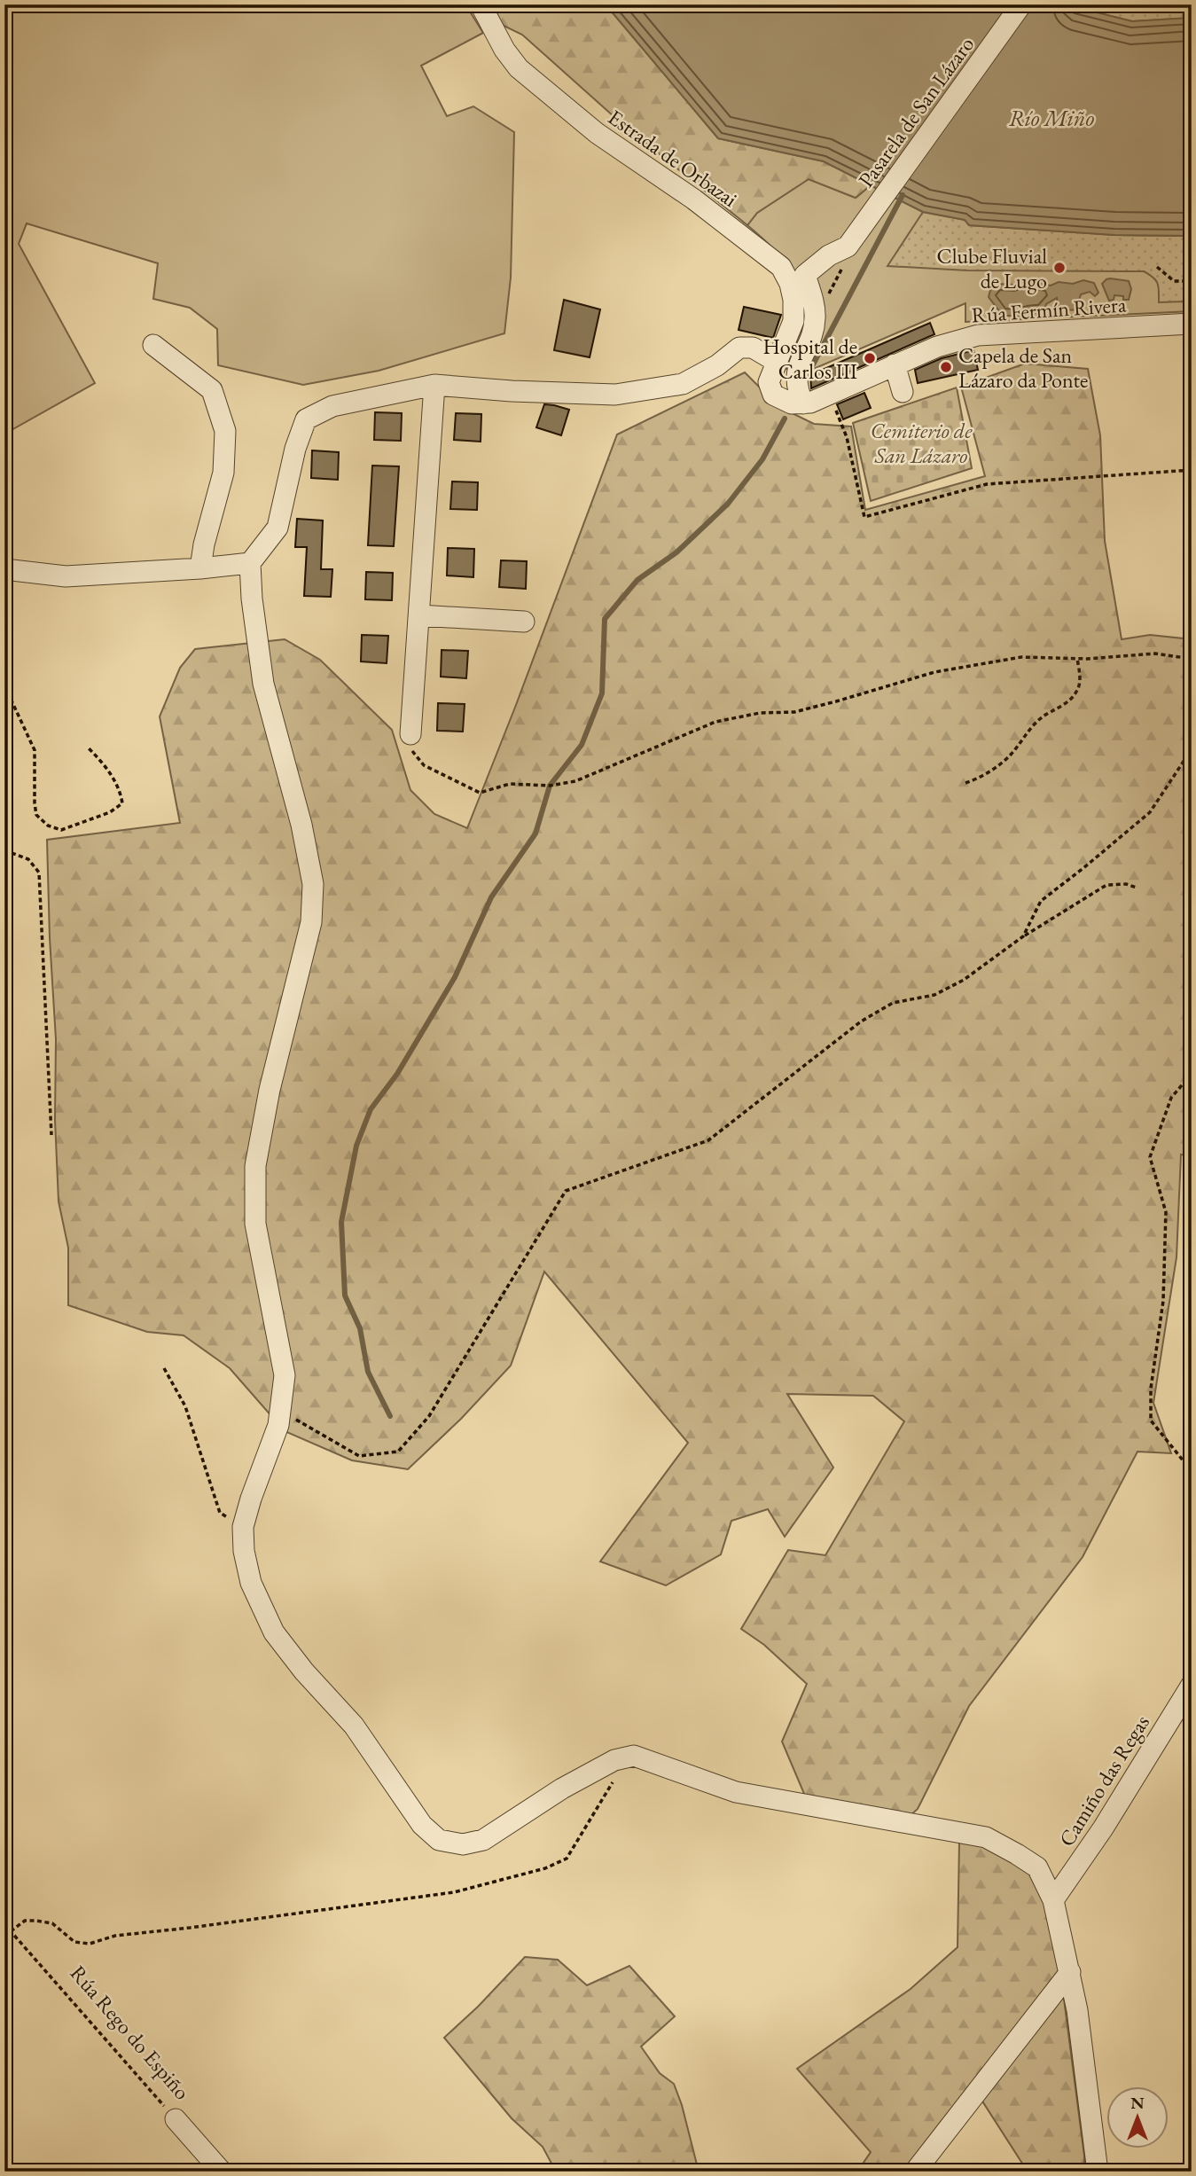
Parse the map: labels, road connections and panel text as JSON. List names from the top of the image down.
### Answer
{
  "streets": {
    "street": [
      "Pasarela de San Lázaro",
      "Estrada de Orbazai",
      "Rúa Fermín Rivera",
      "Camiño das Regas",
      "Rúa Rego do Espiño"
    ]
  },
  "water": ["Río Miño"],
  "parks": ["Cemiterio de San Lázaro"],
  "places": ["Clube Fluvial de Lugo", "Hospital de Carlos III", "Capela de San Lázaro da Ponte"],
  "north": "top"
}
